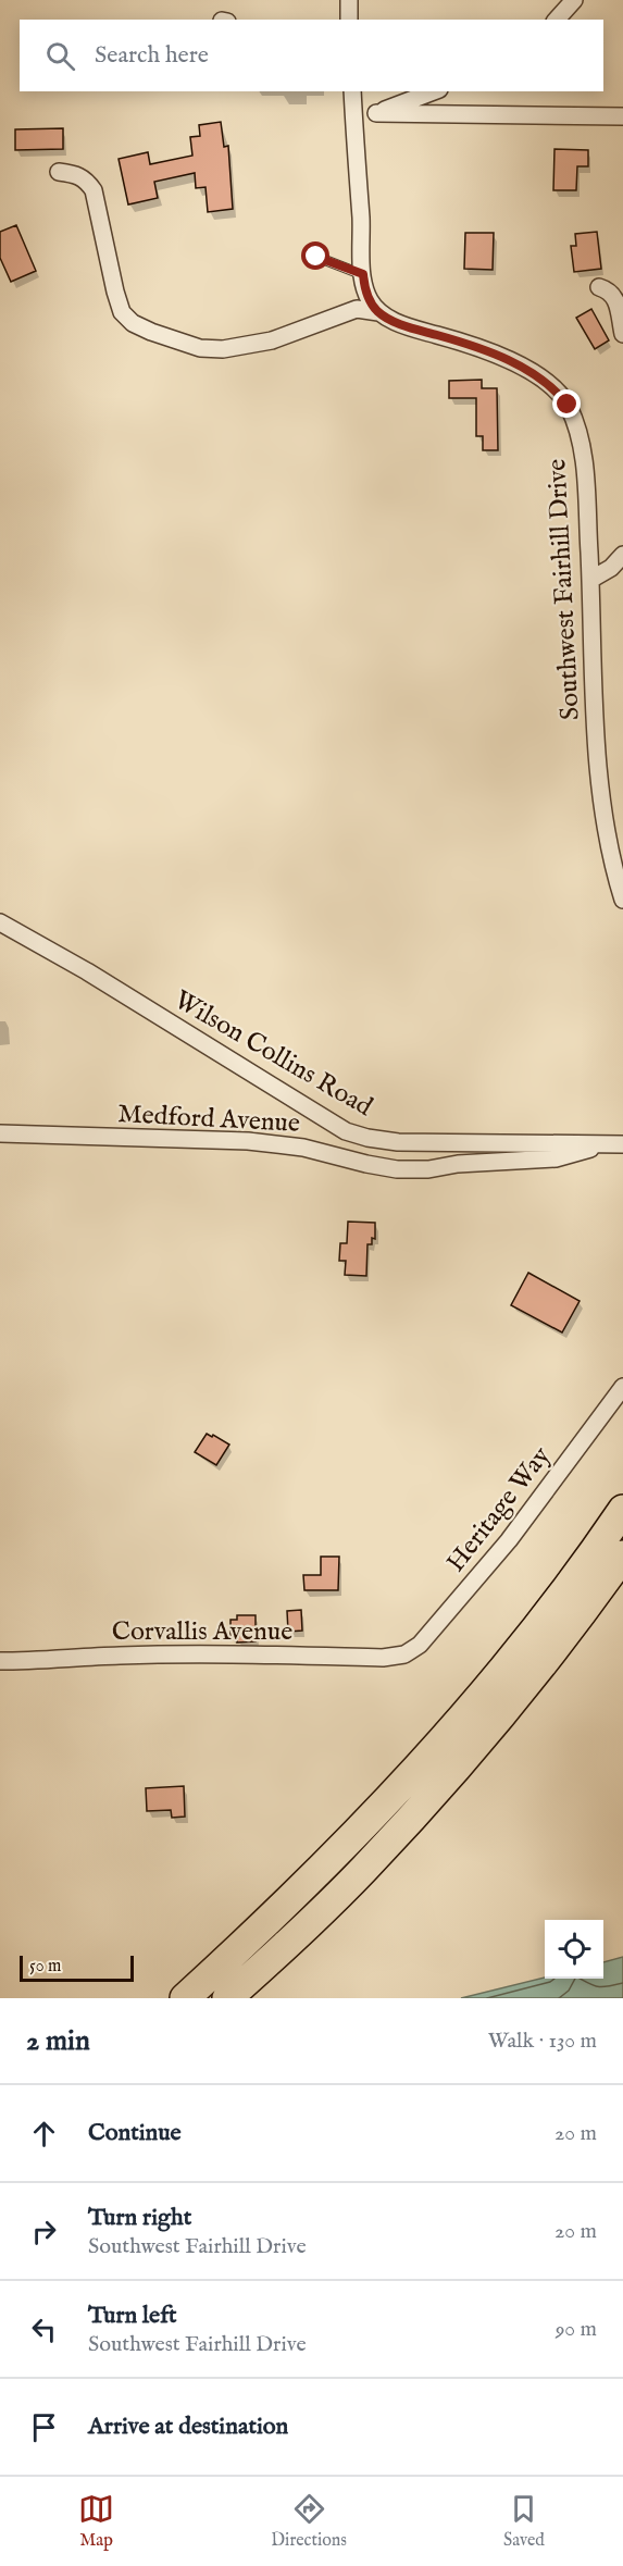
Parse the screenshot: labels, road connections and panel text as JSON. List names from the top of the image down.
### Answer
{
  "streets": {
    "street": [
      "Southwest Fairhill Drive",
      "Wilson Collins Road",
      "Medford Avenue",
      "Heritage Way",
      "Corvallis Avenue"
    ]
  },
  "crossings": [
    ["Wilson Collins Road", "Medford Avenue"],
    ["Heritage Way", "Corvallis Avenue"]
  ],
  "scale_bar": "50 m",
  "page": {
    "search": "Search here",
    "scale": "50 m",
    "heading": ["2 min", "Walk · 130 m"],
    "list": [
      ["Continue", "20 m"],
      ["Turn right", "Southwest Fairhill Drive", "20 m"],
      ["Turn left", "Southwest Fairhill Drive", "90 m"],
      "Arrive at destination"
    ],
    "nav": ["Map", "Directions", "Saved"]
  }
}
